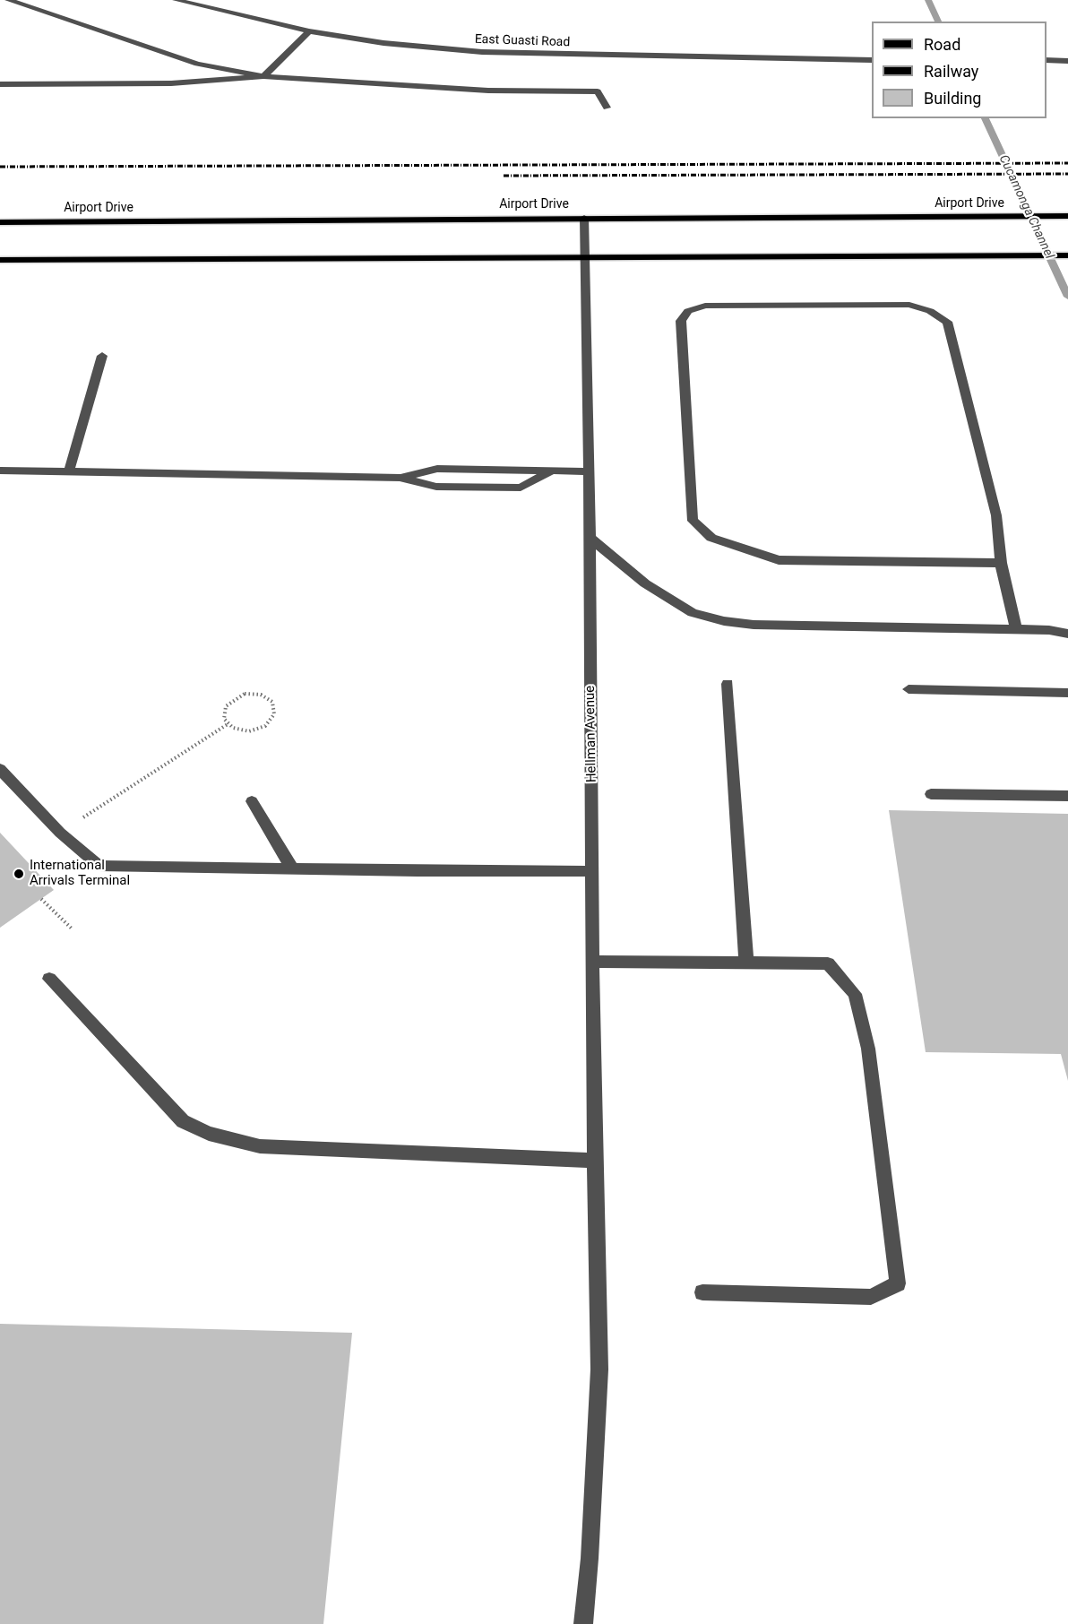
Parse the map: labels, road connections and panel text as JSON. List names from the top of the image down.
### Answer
{
  "streets": {
    "main road": ["Airport Drive"],
    "street": ["East Guasti Road", "Hellman Avenue"]
  },
  "crossings": [
    ["Airport Drive", "Hellman Avenue"]
  ],
  "water": ["Cucamonga Channel"],
  "places": ["International Arrivals Terminal"],
  "legend": ["Road", "Railway", "Building"]
}
